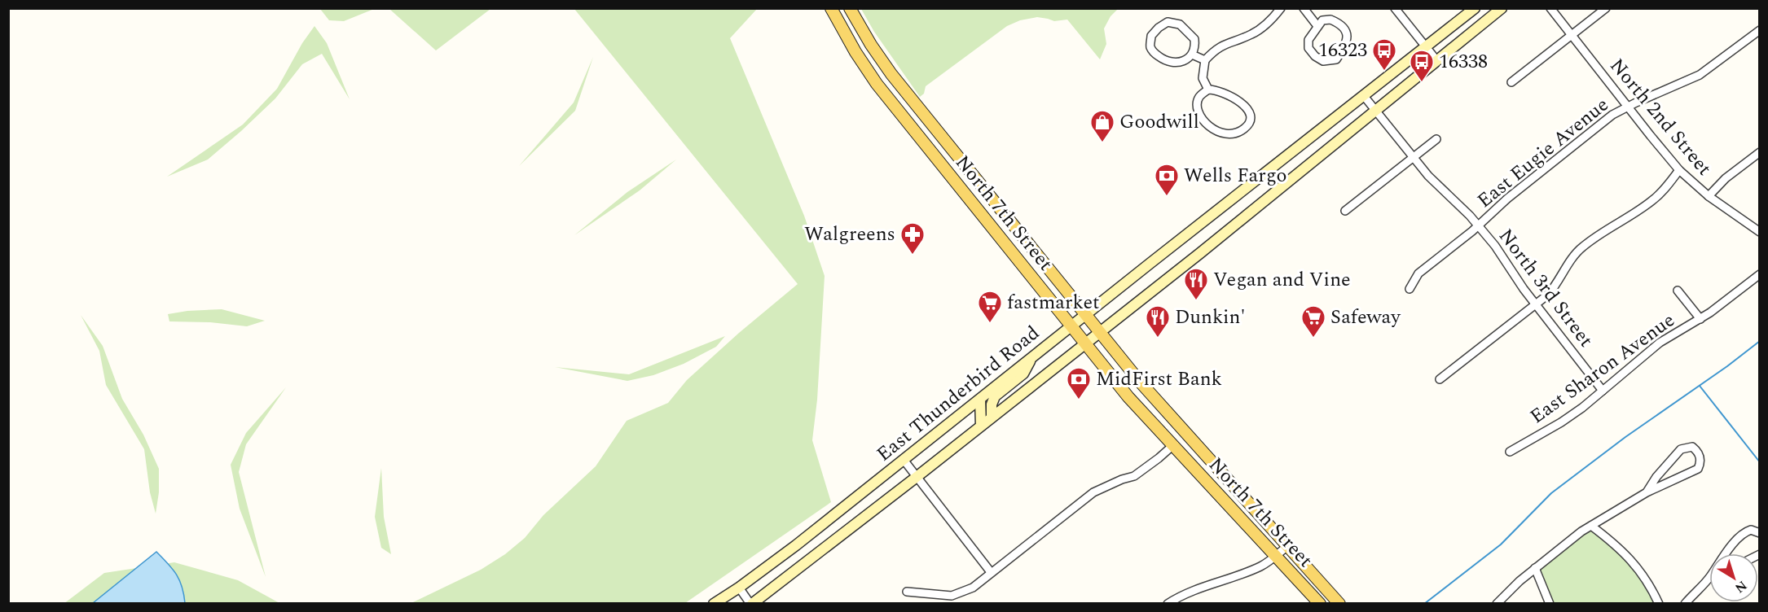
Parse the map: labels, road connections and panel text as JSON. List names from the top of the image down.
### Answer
{
  "streets": {
    "main road": ["North 7th Street", "East Thunderbird Road"],
    "street": [
      "North 2nd Street",
      "East Eugie Avenue",
      "North 3rd Street",
      "East Sharon Avenue"
    ]
  },
  "crossings": [
    ["North 2nd Street", "East Eugie Avenue"],
    ["East Eugie Avenue", "North 3rd Street"],
    ["North 7th Street", "East Thunderbird Road"],
    ["North 3rd Street", "East Sharon Avenue"],
    ["North 3rd Street", "East Thunderbird Road"]
  ],
  "places": {
    "bus stop": ["16323", "16338"],
    "shop": ["Goodwill"],
    "bank": ["Wells Fargo", "MidFirst Bank"],
    "pharmacy": ["Walgreens"],
    "restaurant": ["Vegan and Vine", "Dunkin'"],
    "supermarket": ["fastmarket", "Safeway"]
  },
  "north": "bottom right"
}
